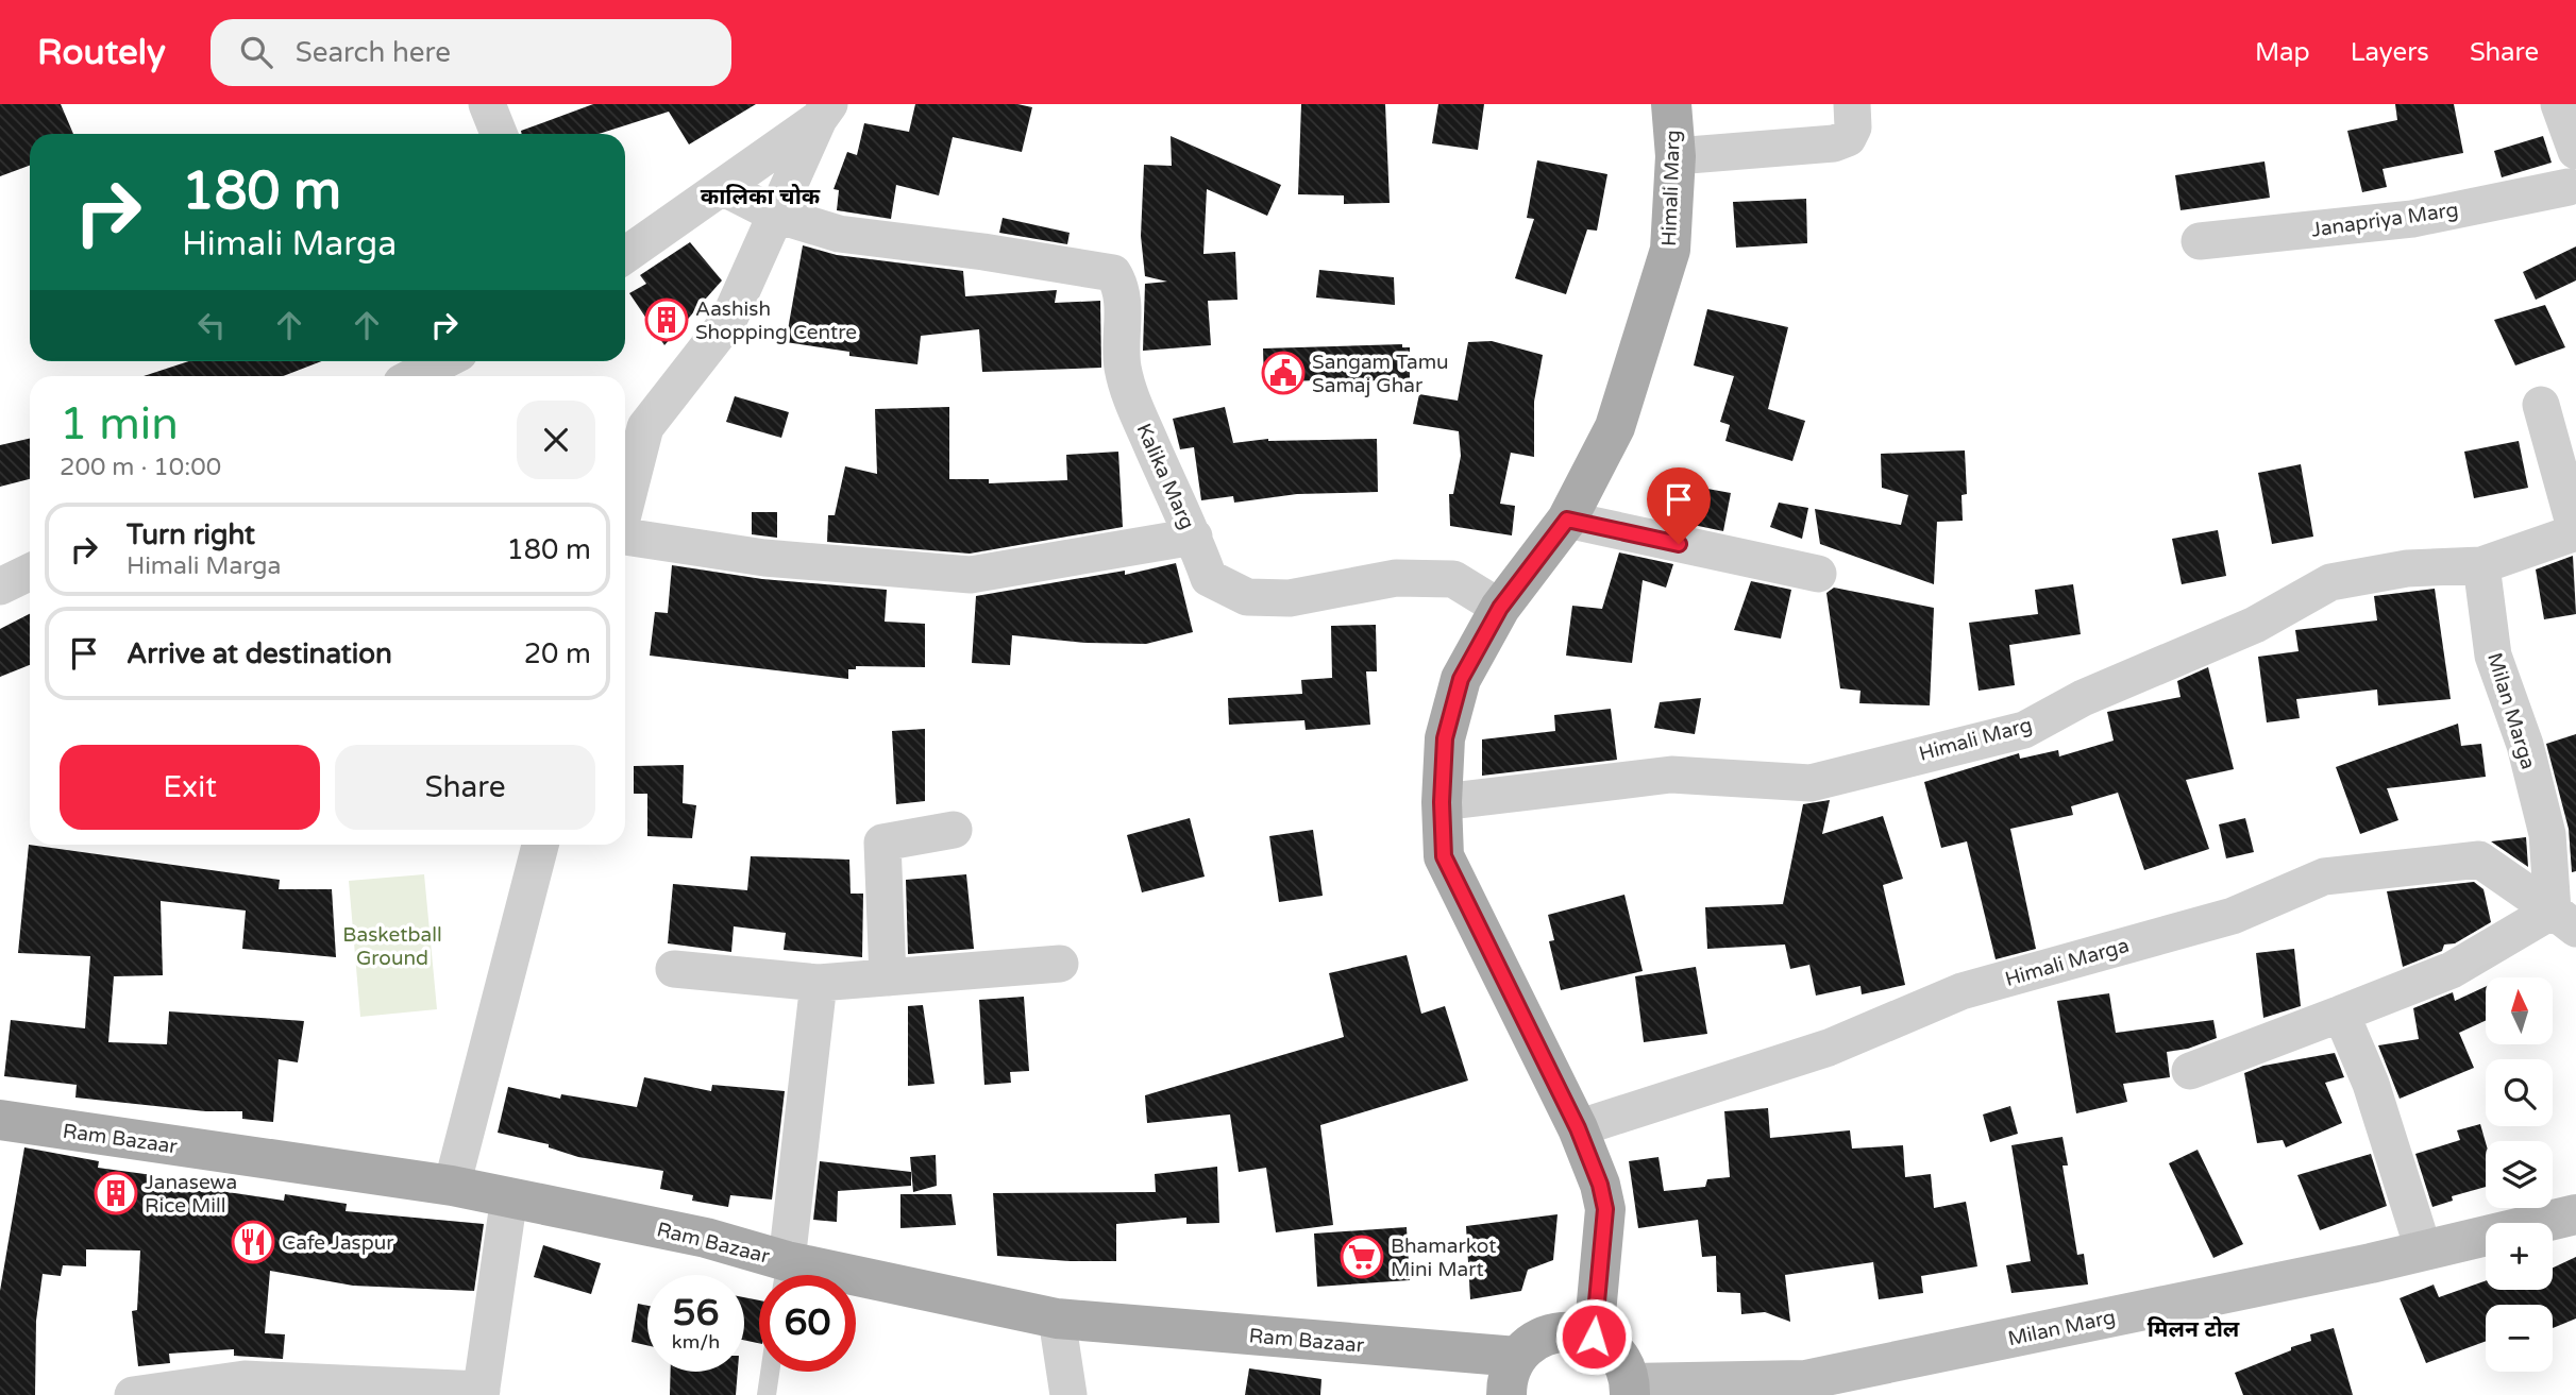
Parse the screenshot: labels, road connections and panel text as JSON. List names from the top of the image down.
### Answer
{
  "streets": {
    "main road": ["Himali Marg", "Ram Bazaar", "Milan Marg"],
    "street": [
      "Janapriya Marg",
      "Kalika Marg",
      "Milan Marga",
      "Himali Marga"
    ]
  },
  "crossings": [
    ["Himali Marg", "Milan Marga"],
    ["Himali Marg", "Himali Marga"],
    ["Milan Marga", "Himali Marga"]
  ],
  "districts": ["कालिका चोक", "मिलन टोल"],
  "parks": ["Basketball Ground"],
  "places": {
    "building": ["Aashish Shopping Centre", "Janasewa Rice Mill"],
    "public building": ["Sangam Tamu Samaj Ghar"],
    "restaurant": ["Cafe Jaspur"],
    "supermarket": ["Bhamarkot Mini Mart"]
  },
  "north": "top",
  "page": {
    "header": "Routely",
    "search": "Search here",
    "nav": ["Map", "Layers", "Share"],
    "turn": ["180 m", "Himali Marga"],
    "heading": ["1 min", "200 m · 10:00"],
    "list": [
      {
        "name": "Turn right",
        "note": "Himali Marga",
        "value": "180 m"
      },
      {
        "name": "Arrive at destination",
        "value": "20 m"
      }
    ],
    "buttons": ["Exit", "Share"],
    "map_buttons": ["+", "−"],
    "speed": "56 km/h",
    "limit": "60"
  }
}
